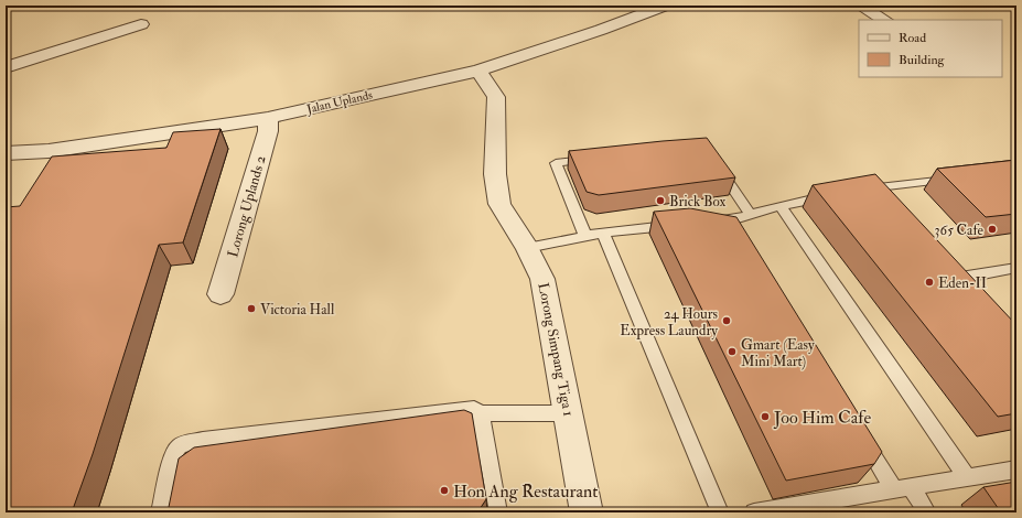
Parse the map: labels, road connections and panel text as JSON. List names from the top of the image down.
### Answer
{
  "streets": {
    "street": ["Jalan Uplands", "Lorong Uplands 2", "Lorong Simpang Tiga 1"]
  },
  "crossings": [
    ["Jalan Uplands", "Lorong Uplands 2"],
    ["Jalan Uplands", "Lorong Simpang Tiga 1"]
  ],
  "places": [
    "Brick Box",
    "365 Cafe",
    "Eden-II",
    "Victoria Hall",
    "24 Hours Express Laundry",
    "Gmart (Easy Mini Mart)",
    "Joo Him Cafe",
    "Hon Ang Restaurant"
  ],
  "legend": ["Road", "Building"]
}
